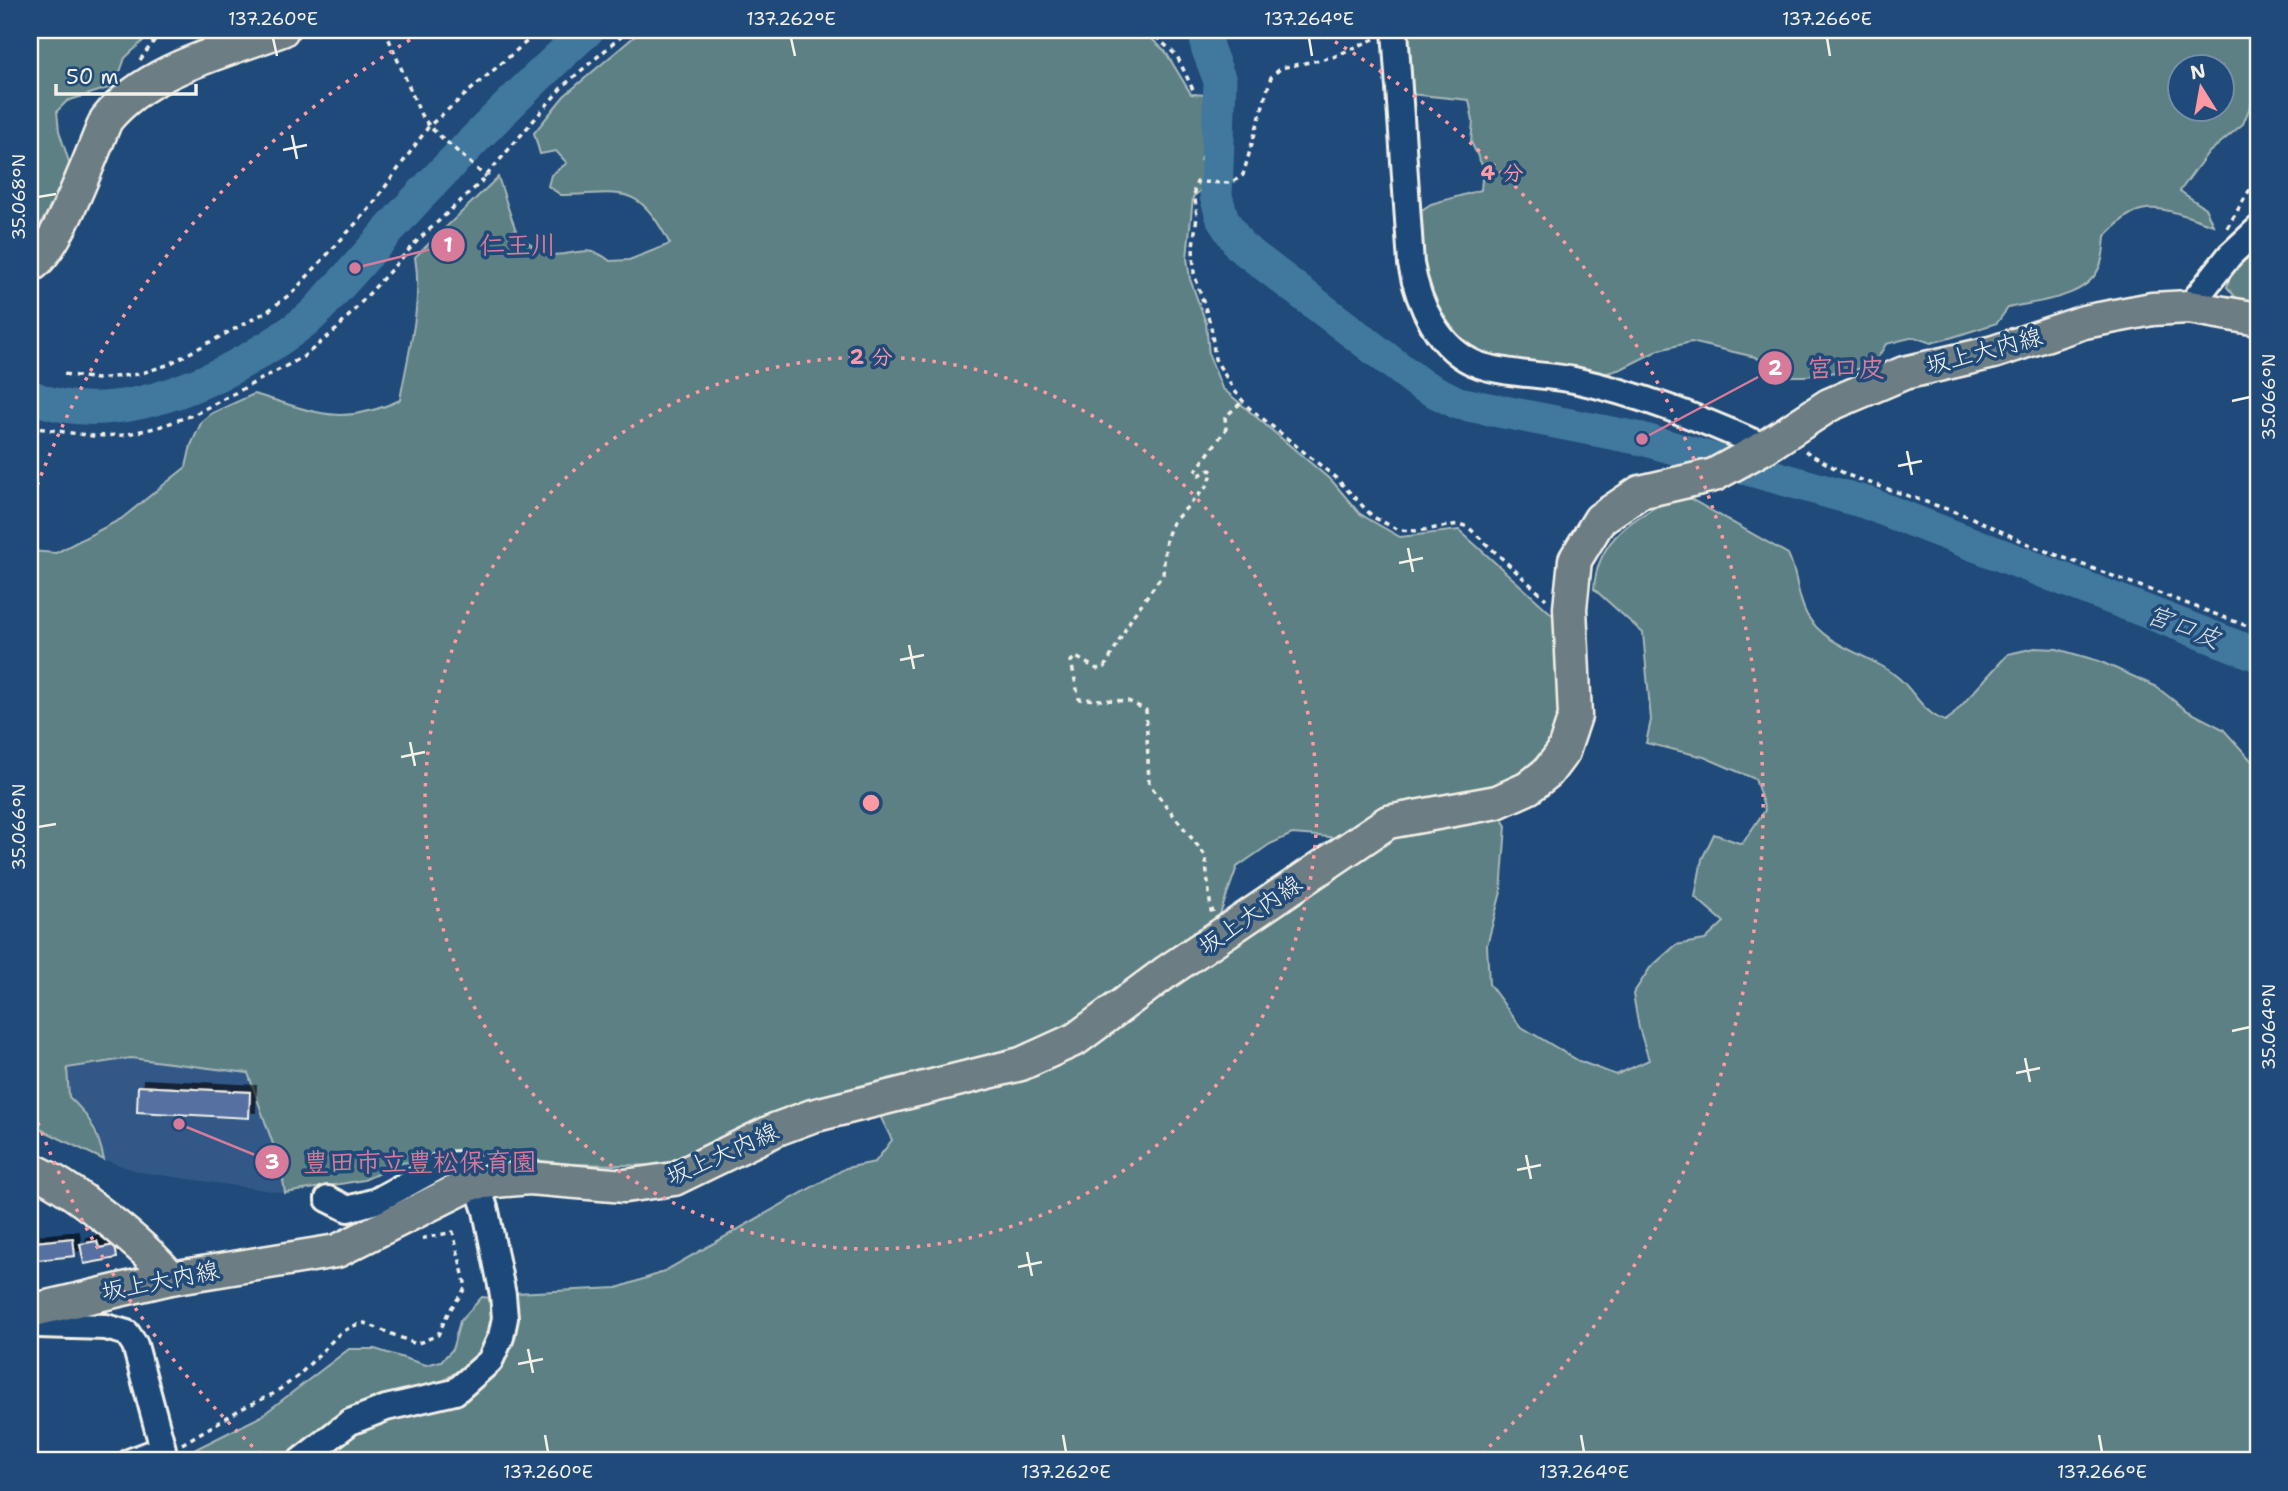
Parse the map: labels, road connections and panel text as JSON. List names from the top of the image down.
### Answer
{
  "streets": {
    "main road": ["坂上大内線"]
  },
  "water": ["宮口皮"],
  "places": ["仁王川", "宮口皮", "豊田市立豊松保育園"],
  "scale_bar": "50 m",
  "north": "top",
  "coordinates": [
    "137.260°E",
    "137.262°E",
    "137.264°E",
    "137.266°E",
    "35.068°N",
    "35.066°N",
    "35.064°N"
  ],
  "rings": ["4 分", "2 分"]
}
